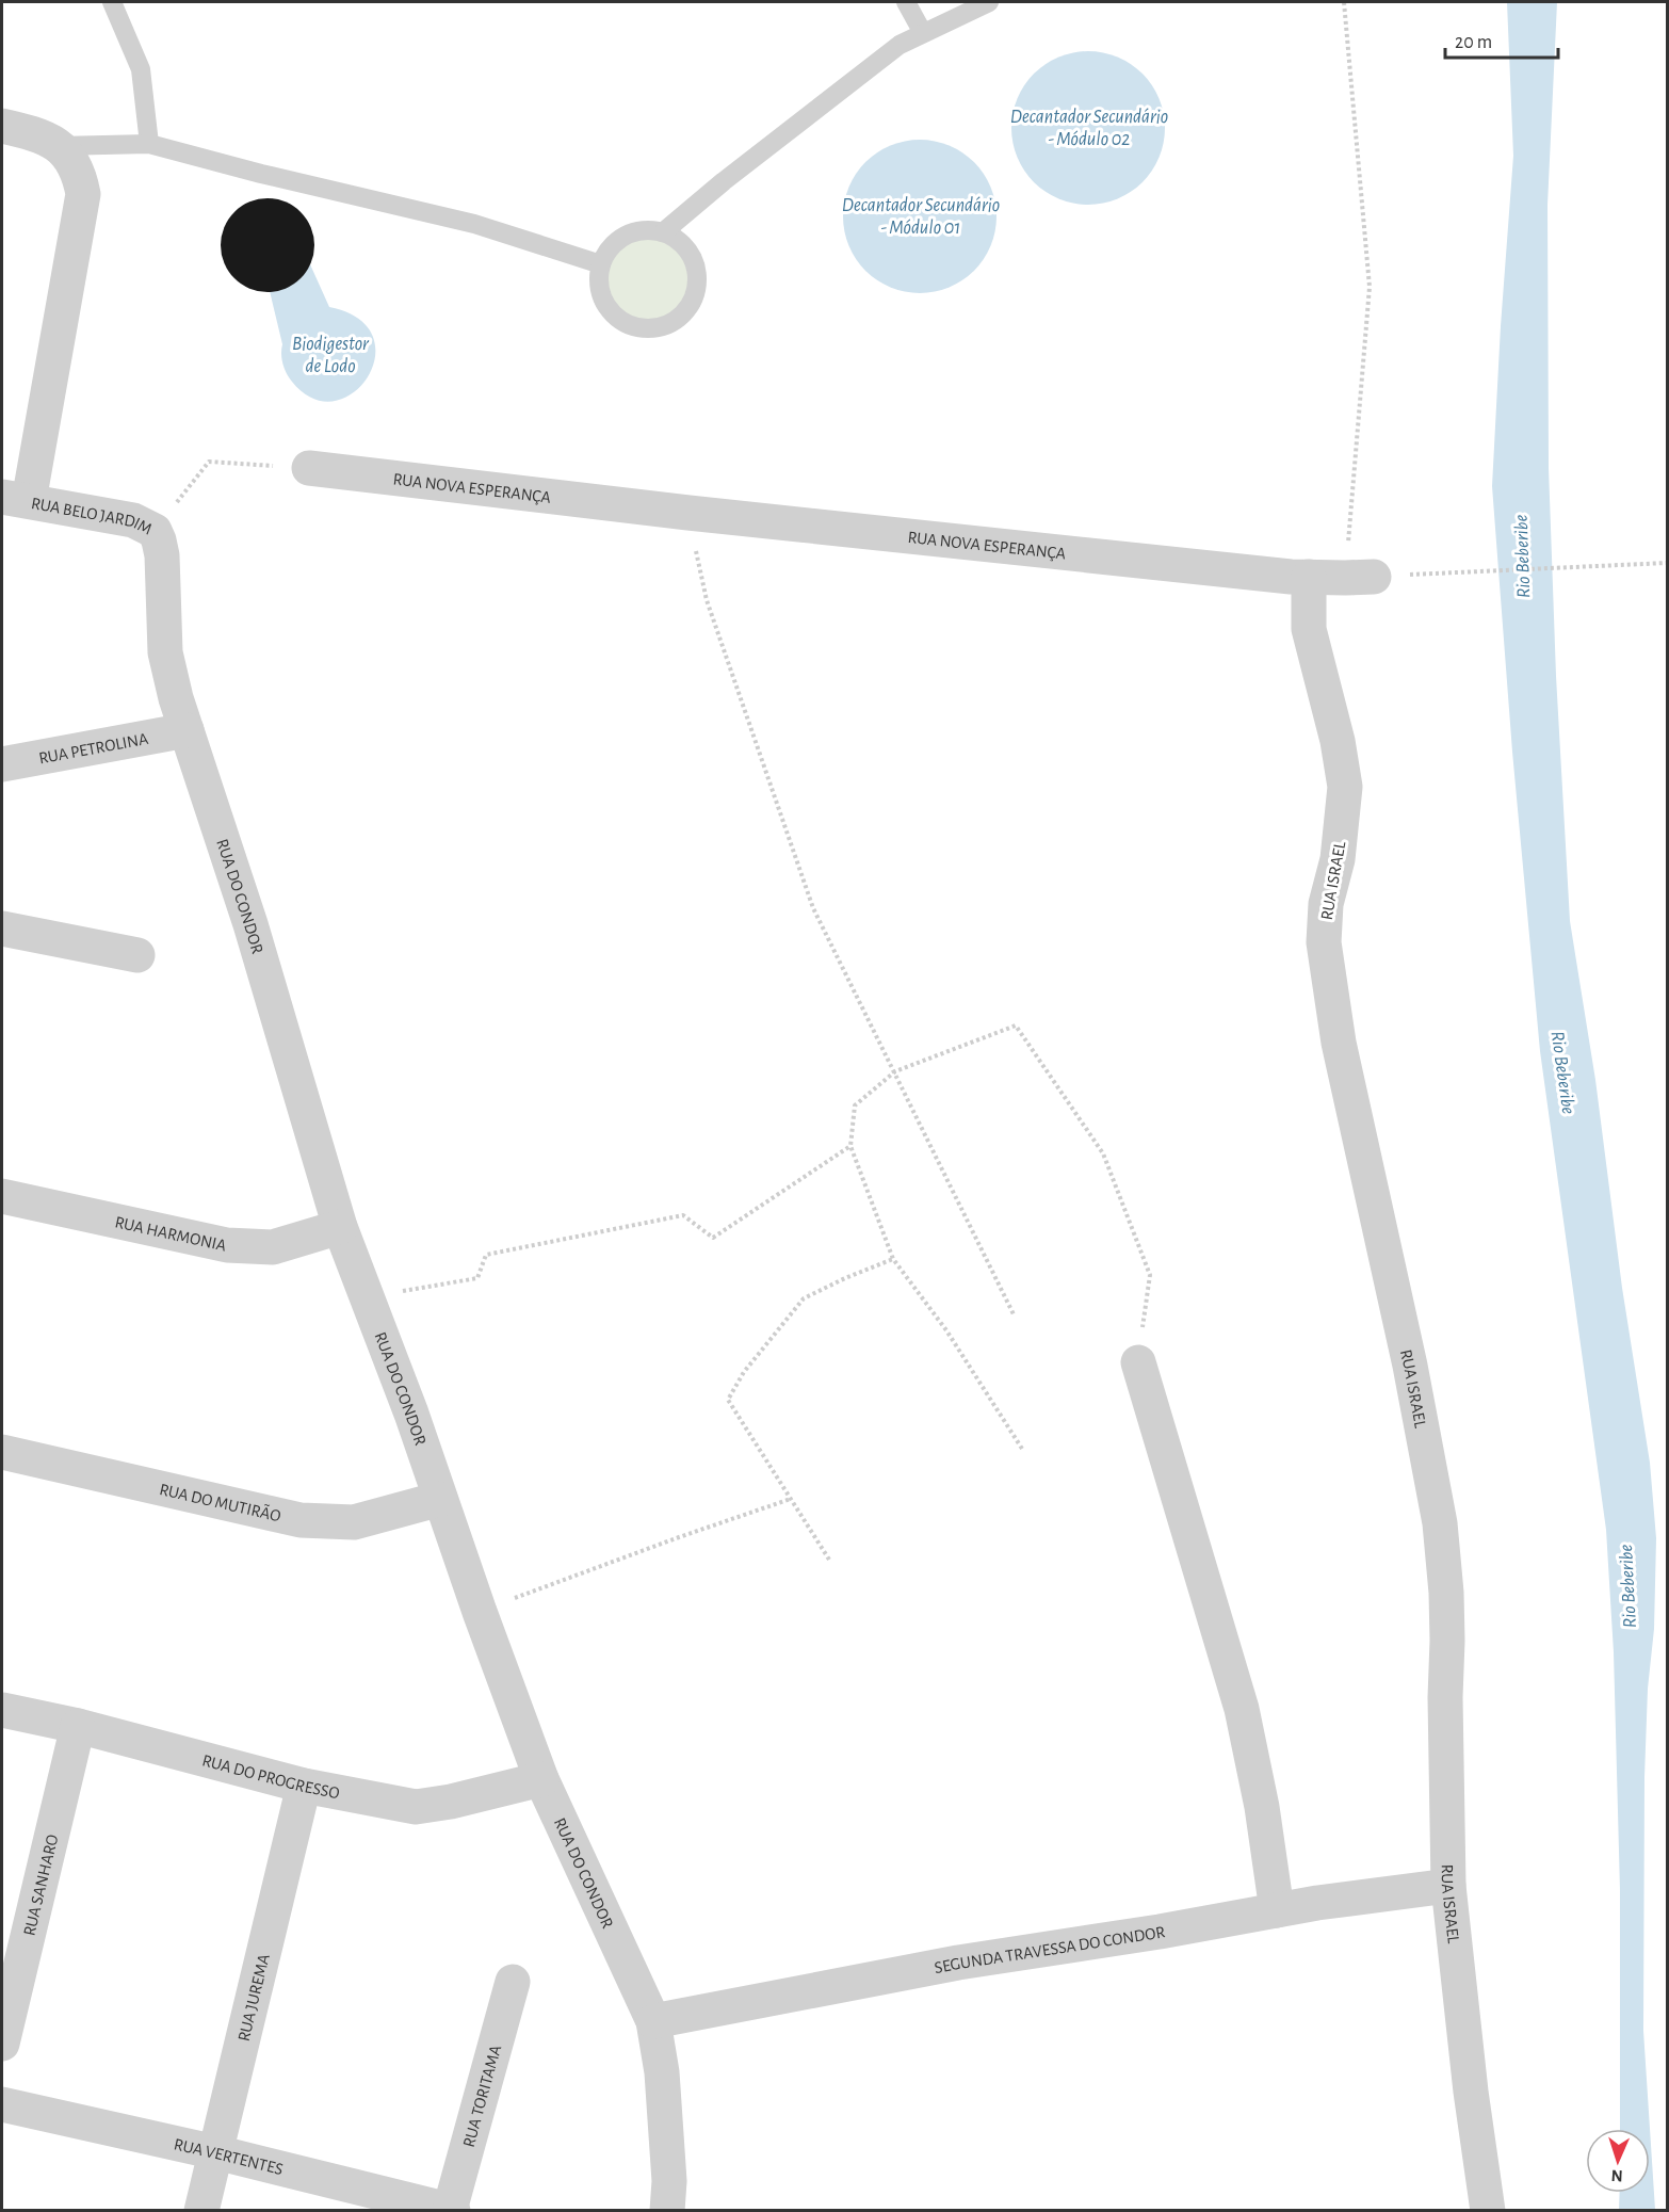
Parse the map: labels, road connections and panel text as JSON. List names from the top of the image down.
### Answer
{
  "streets": {
    "street": [
      "RUA NOVA ESPERANÇA",
      "RUA BELO JARDIM",
      "RUA PETROLINA",
      "RUA ISRAEL",
      "RUA DO CONDOR",
      "RUA HARMONIA",
      "RUA DO MUTIRÃO",
      "RUA DO PROGRESSO",
      "RUA SANHARO",
      "SEGUNDA TRAVESSA DO CONDOR",
      "RUA JUREMA",
      "RUA TORITAMA",
      "RUA VERTENTES"
    ]
  },
  "crossings": [
    ["RUA NOVA ESPERANÇA", "RUA ISRAEL"],
    ["RUA BELO JARDIM", "RUA DO CONDOR"],
    ["RUA PETROLINA", "RUA DO CONDOR"],
    ["RUA ISRAEL", "SEGUNDA TRAVESSA DO CONDOR"],
    ["RUA DO CONDOR", "RUA HARMONIA"],
    ["RUA DO CONDOR", "RUA DO MUTIRÃO"],
    ["RUA DO CONDOR", "RUA DO PROGRESSO"],
    ["RUA DO CONDOR", "SEGUNDA TRAVESSA DO CONDOR"],
    ["RUA DO PROGRESSO", "RUA SANHARO"],
    ["RUA DO PROGRESSO", "RUA JUREMA"],
    ["RUA JUREMA", "RUA VERTENTES"],
    ["RUA TORITAMA", "RUA VERTENTES"]
  ],
  "water": [
    "Decantador Secundário - Módulo 02",
    "Decantador Secundário - Módulo 01",
    "Biodigestor de Lodo",
    "Rio Beberibe"
  ],
  "scale_bar": "20 m",
  "north": "bottom"
}
